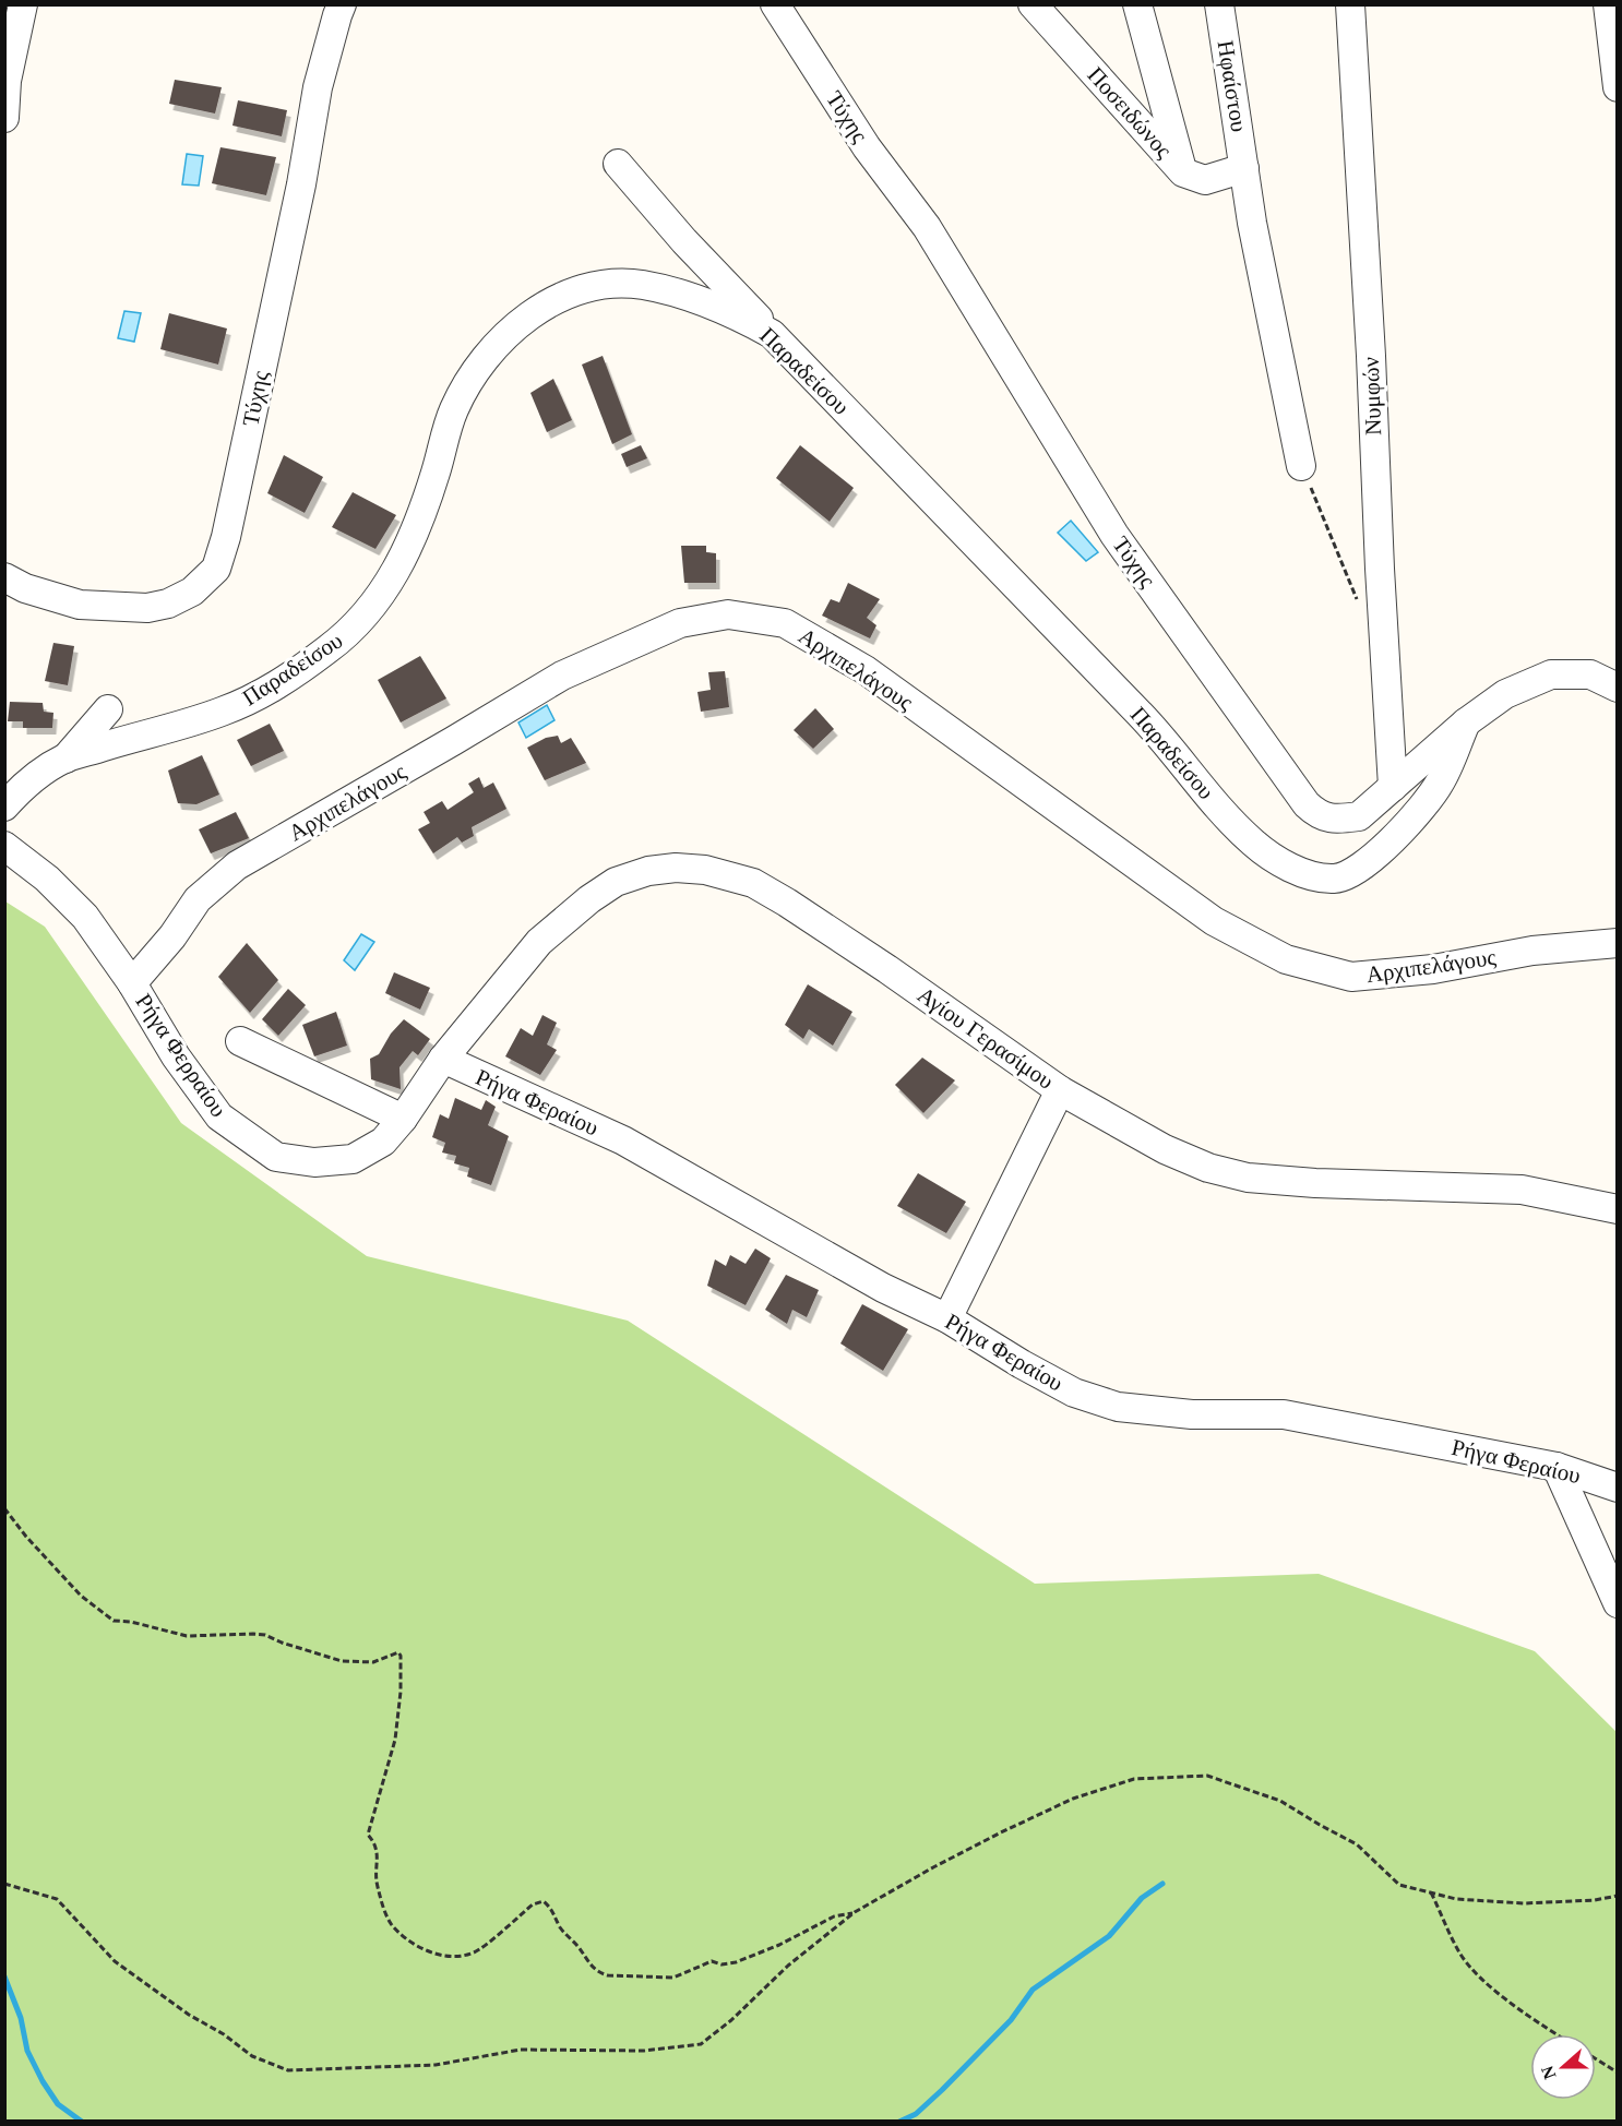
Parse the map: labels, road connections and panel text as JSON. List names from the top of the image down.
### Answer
{
  "streets": {
    "street": [
      "Ηφαίστου",
      "Ποσειδώνος",
      "Τύχης",
      "Παραδείσου",
      "Νυμφών",
      "Αρχιπελάγους",
      "Αγίου Γερασίμου",
      "Ρήγα Φερραίου",
      "Ρήγα Φεραίου"
    ]
  },
  "crossings": [
    ["Ηφαίστου", "Ποσειδώνος"],
    ["Τύχης", "Παραδείσου"],
    ["Τύχης", "Νυμφών"],
    ["Αρχιπελάγους", "Ρήγα Φερραίου"],
    ["Αγίου Γερασίμου", "Ρήγα Φερραίου"],
    ["Αγίου Γερασίμου", "Ρήγα Φεραίου"],
    ["Ρήγα Φερραίου", "Ρήγα Φεραίου"]
  ],
  "north": "left"
}
